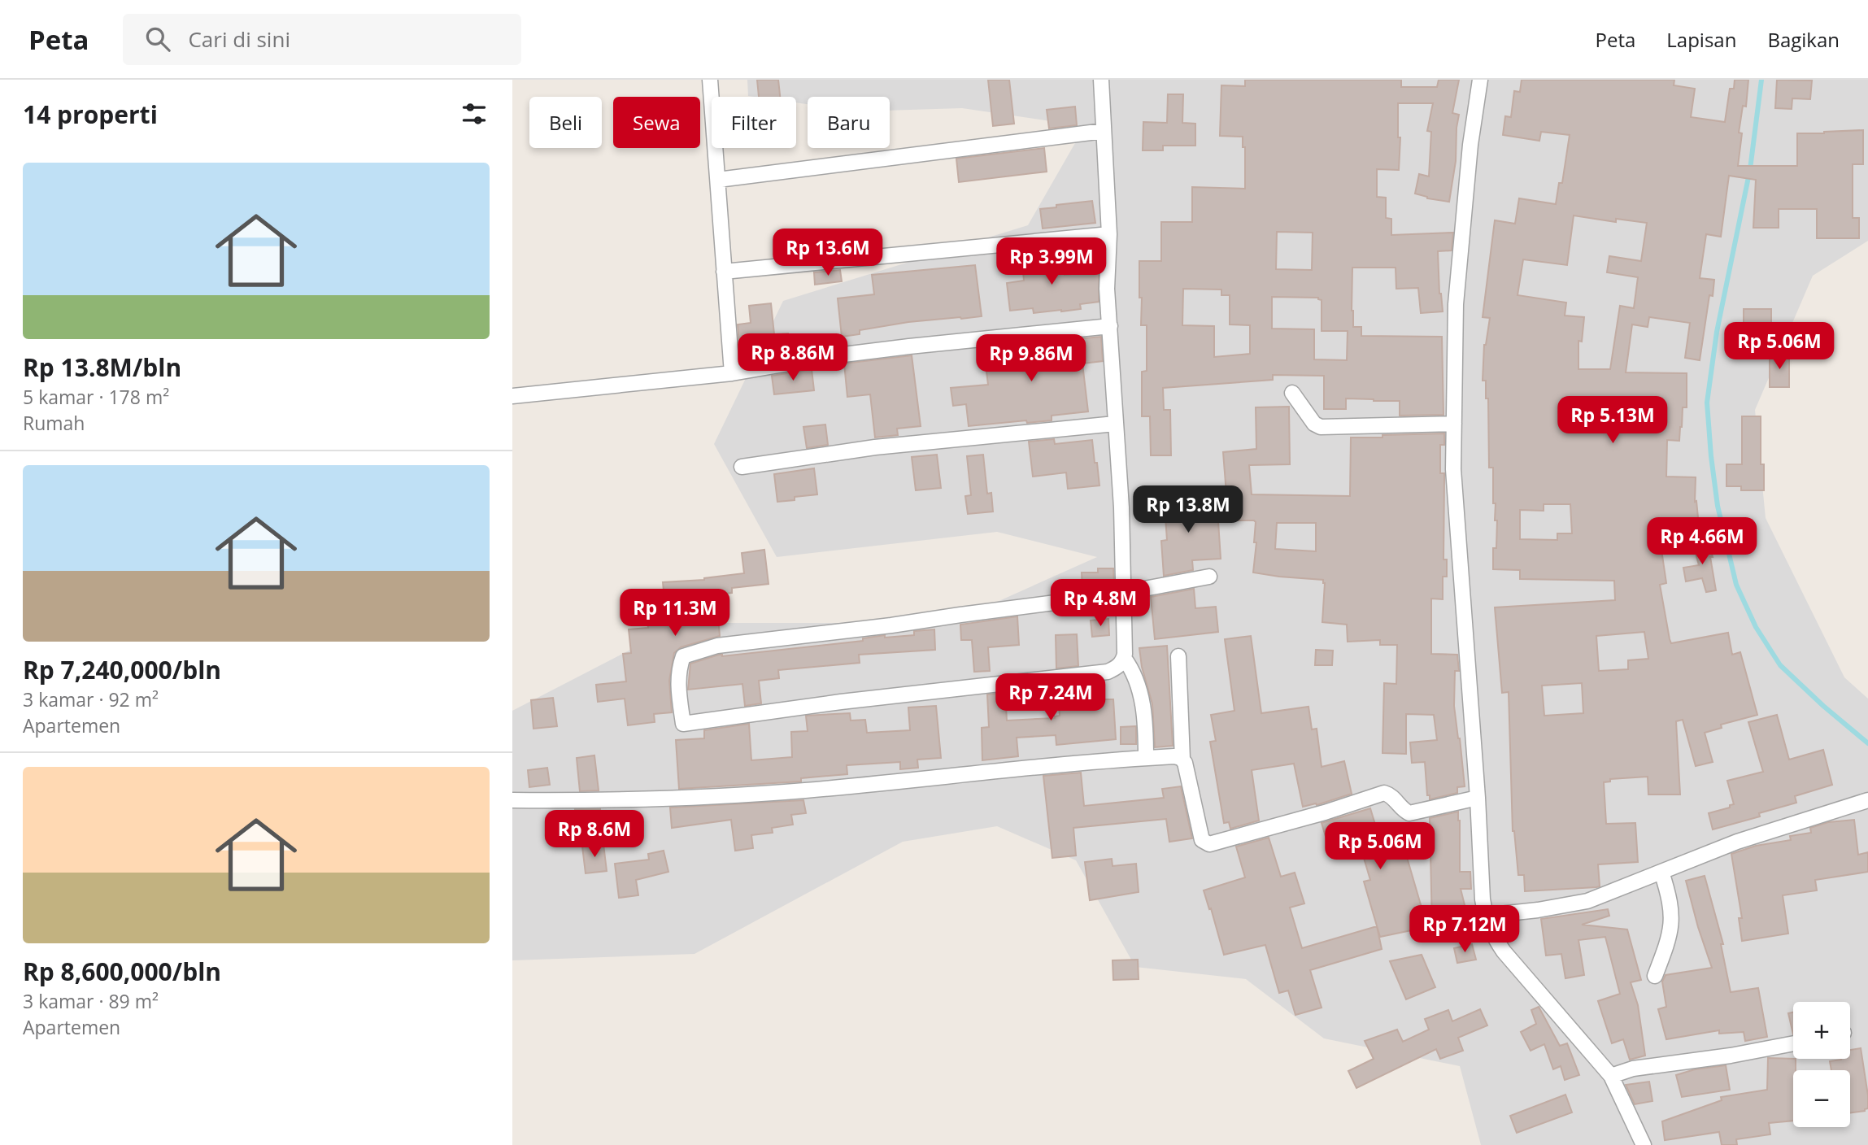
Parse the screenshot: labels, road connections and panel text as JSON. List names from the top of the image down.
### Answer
{
  "page": {
    "header": "Peta",
    "search": "Cari di sini",
    "nav": ["Peta", "Lapisan", "Bagikan"],
    "heading": "14 properti",
    "chip": [
      "Beli",
      "Sewa",
      "Filter",
      "Baru"
    ],
    "list": [
      {
        "name": "Rp 13.8M/bln",
        "note": "5 kamar · 178 m² · Rumah"
      },
      {
        "name": "Rp 7,240,000/bln",
        "note": "3 kamar · 92 m² · Apartemen"
      },
      {
        "name": "Rp 8,600,000/bln",
        "note": "3 kamar · 89 m² · Apartemen"
      }
    ],
    "price": [
      "Rp 13.6M",
      "Rp 3.99M",
      "Rp 5.06M",
      "Rp 8.86M",
      "Rp 9.86M",
      "Rp 5.13M",
      "Rp 13.8M",
      "Rp 4.66M",
      "Rp 4.8M",
      "Rp 11.3M",
      "Rp 7.24M",
      "Rp 8.6M",
      "Rp 5.06M",
      "Rp 7.12M"
    ],
    "map_buttons": ["+", "−"]
  }
}
